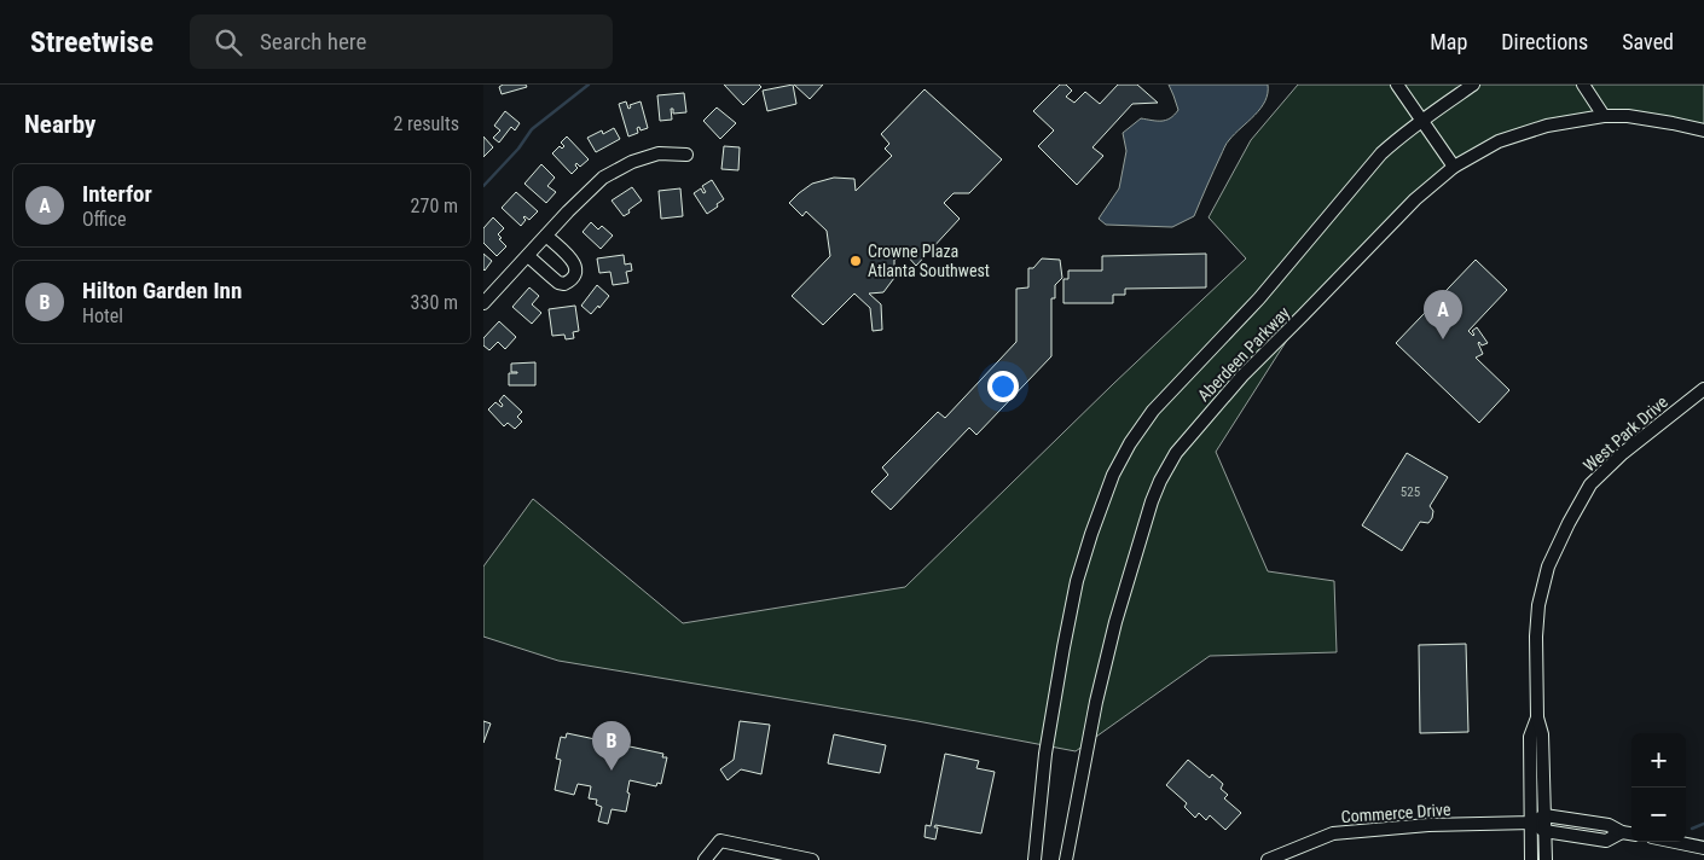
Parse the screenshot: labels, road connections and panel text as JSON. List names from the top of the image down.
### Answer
{
  "streets": {
    "street": ["Aberdeen Parkway", "West Park Drive", "Commerce Drive"]
  },
  "crossings": [
    ["West Park Drive", "Commerce Drive"]
  ],
  "places": ["Crowne Plaza Atlanta Southwest"],
  "house_numbers": ["525"],
  "page": {
    "header": "Streetwise",
    "search": "Search here",
    "nav": ["Map", "Directions", "Saved"],
    "heading": ["Nearby", "2 results"],
    "list": [
      {
        "mark": "A",
        "name": "Interfor",
        "note": "Office",
        "value": "270 m"
      },
      {
        "mark": "B",
        "name": "Hilton Garden Inn",
        "note": "Hotel",
        "value": "330 m"
      }
    ],
    "pins": ["A", "B"],
    "map_buttons": ["+", "−"]
  }
}
